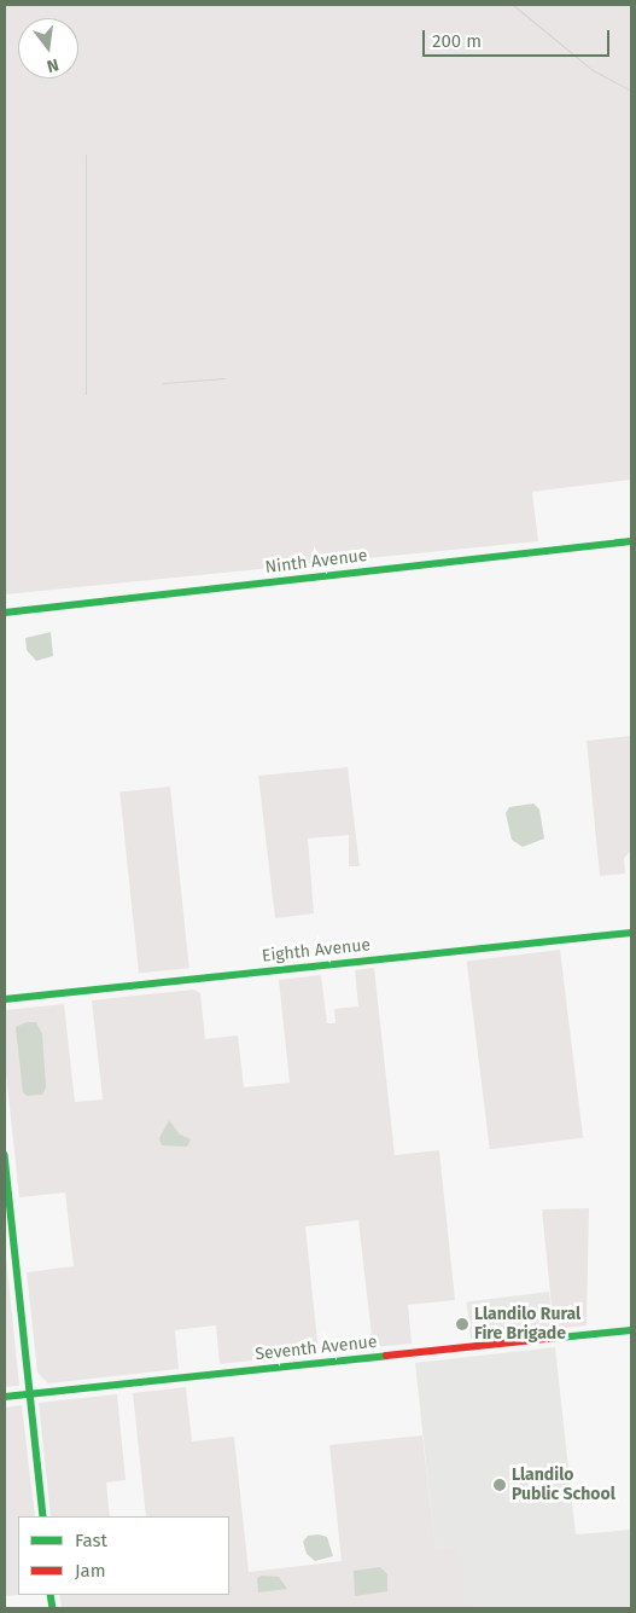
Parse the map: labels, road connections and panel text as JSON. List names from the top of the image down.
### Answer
{
  "streets": {
    "street": ["Ninth Avenue", "Eighth Avenue", "Seventh Avenue"]
  },
  "places": ["Llandilo Rural Fire Brigade", "Llandilo Public School"],
  "legend": ["Fast", "Jam"],
  "scale_bar": "200 m",
  "north": "bottom"
}
